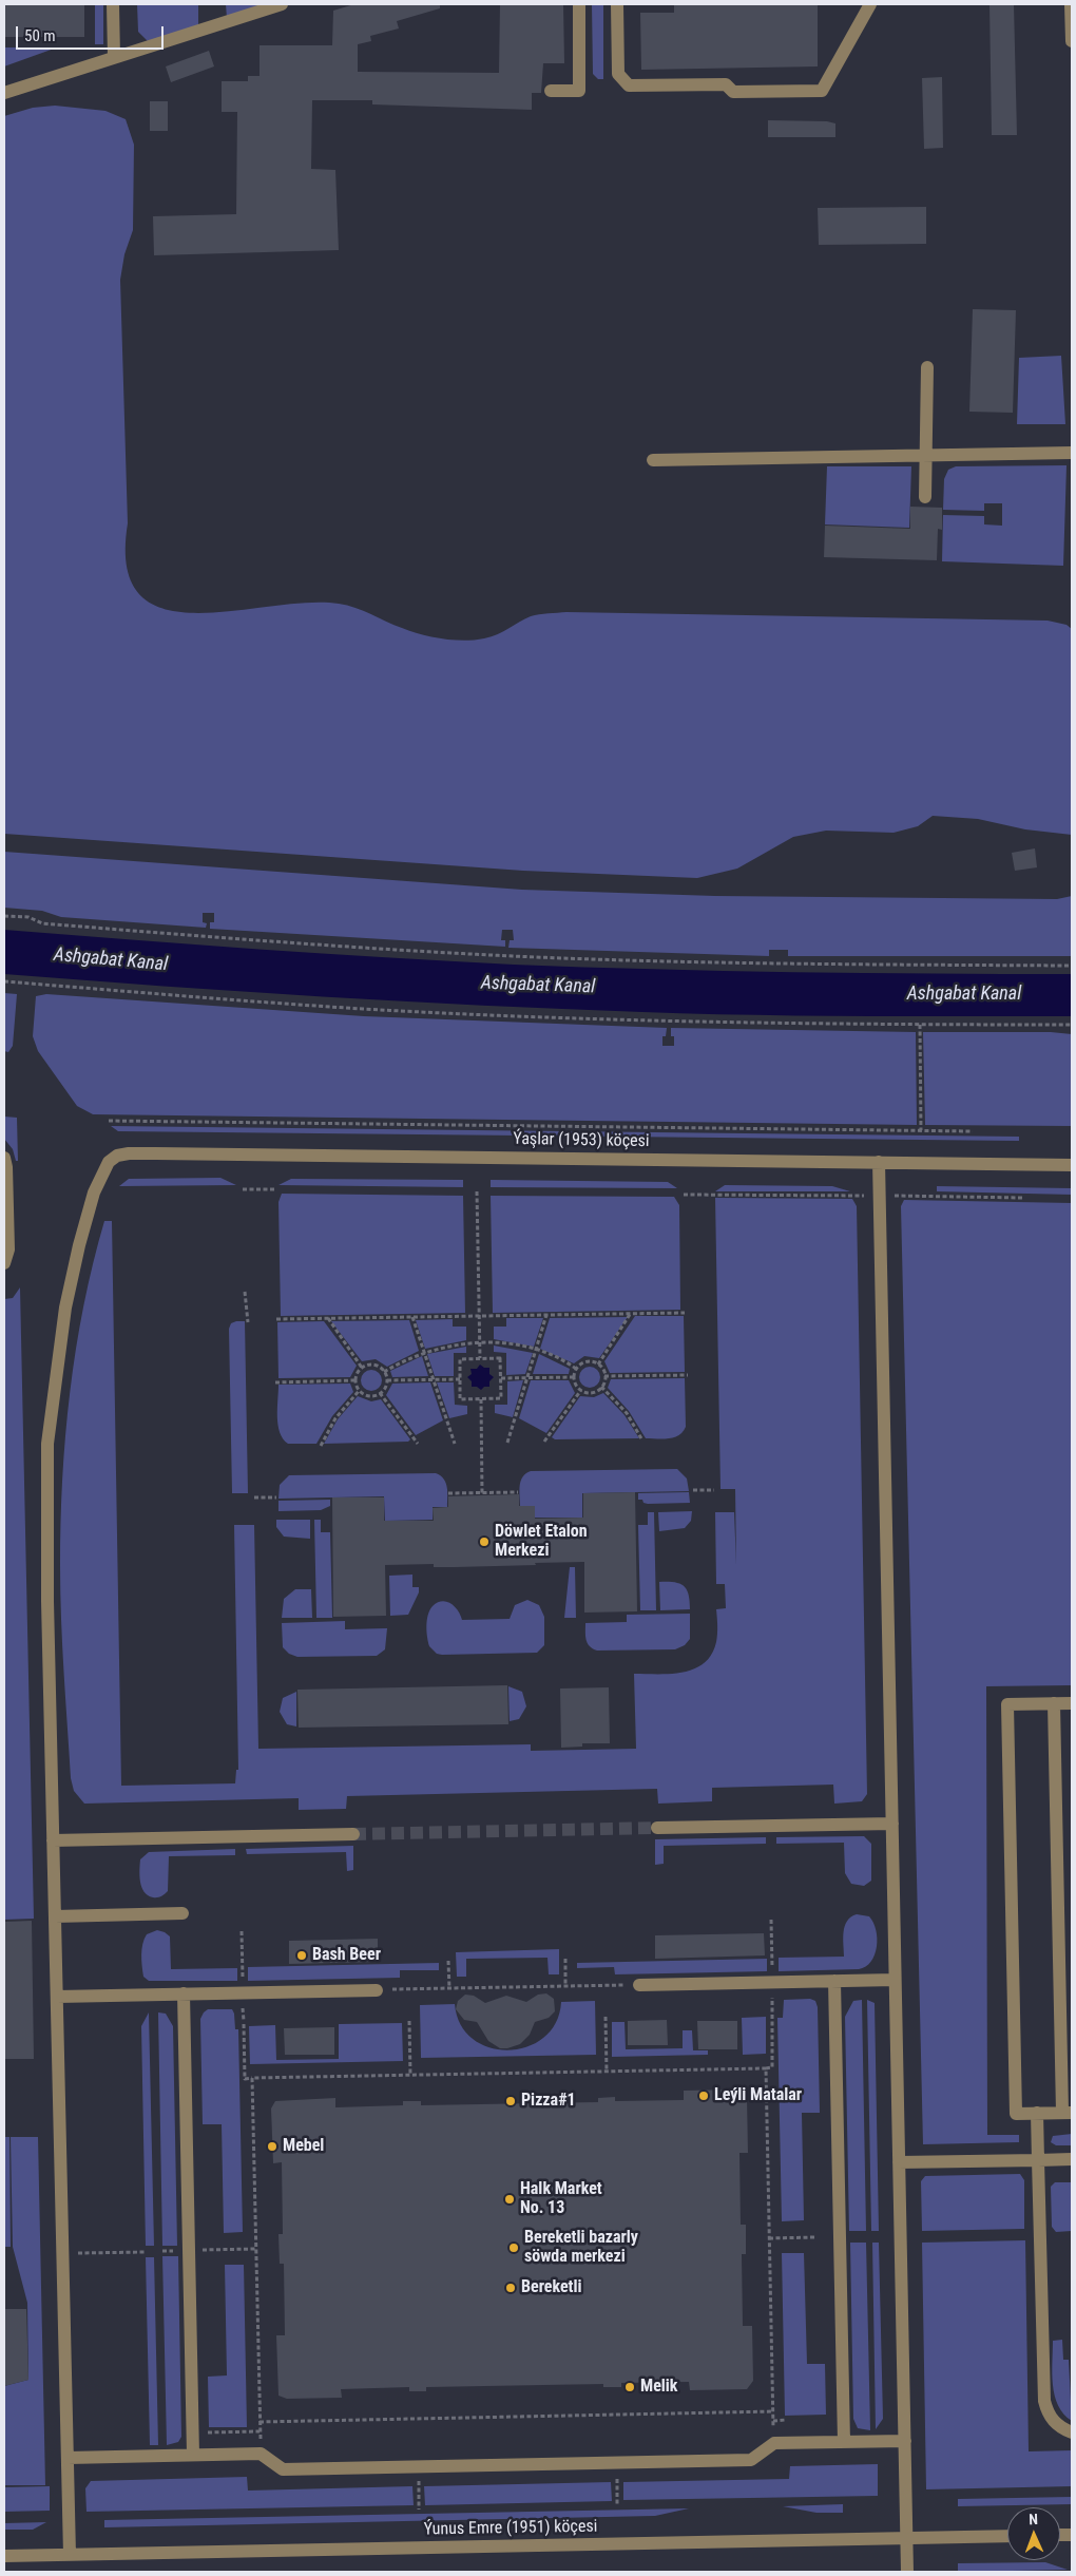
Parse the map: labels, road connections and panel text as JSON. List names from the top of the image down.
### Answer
{
  "streets": {
    "street": ["Ýaşlar (1953) köçesi", "Ýunus Emre (1951) köçesi"]
  },
  "water": ["Ashgabat Kanal"],
  "places": [
    "Döwlet Etalon Merkezi",
    "Bash Beer",
    "Leýli Matalar",
    "Pizza#1",
    "Mebel",
    "Halk Market No. 13",
    "Bereketli bazarly söwda merkezi",
    "Bereketli",
    "Melik"
  ],
  "scale_bar": "50 m",
  "north": "top"
}
